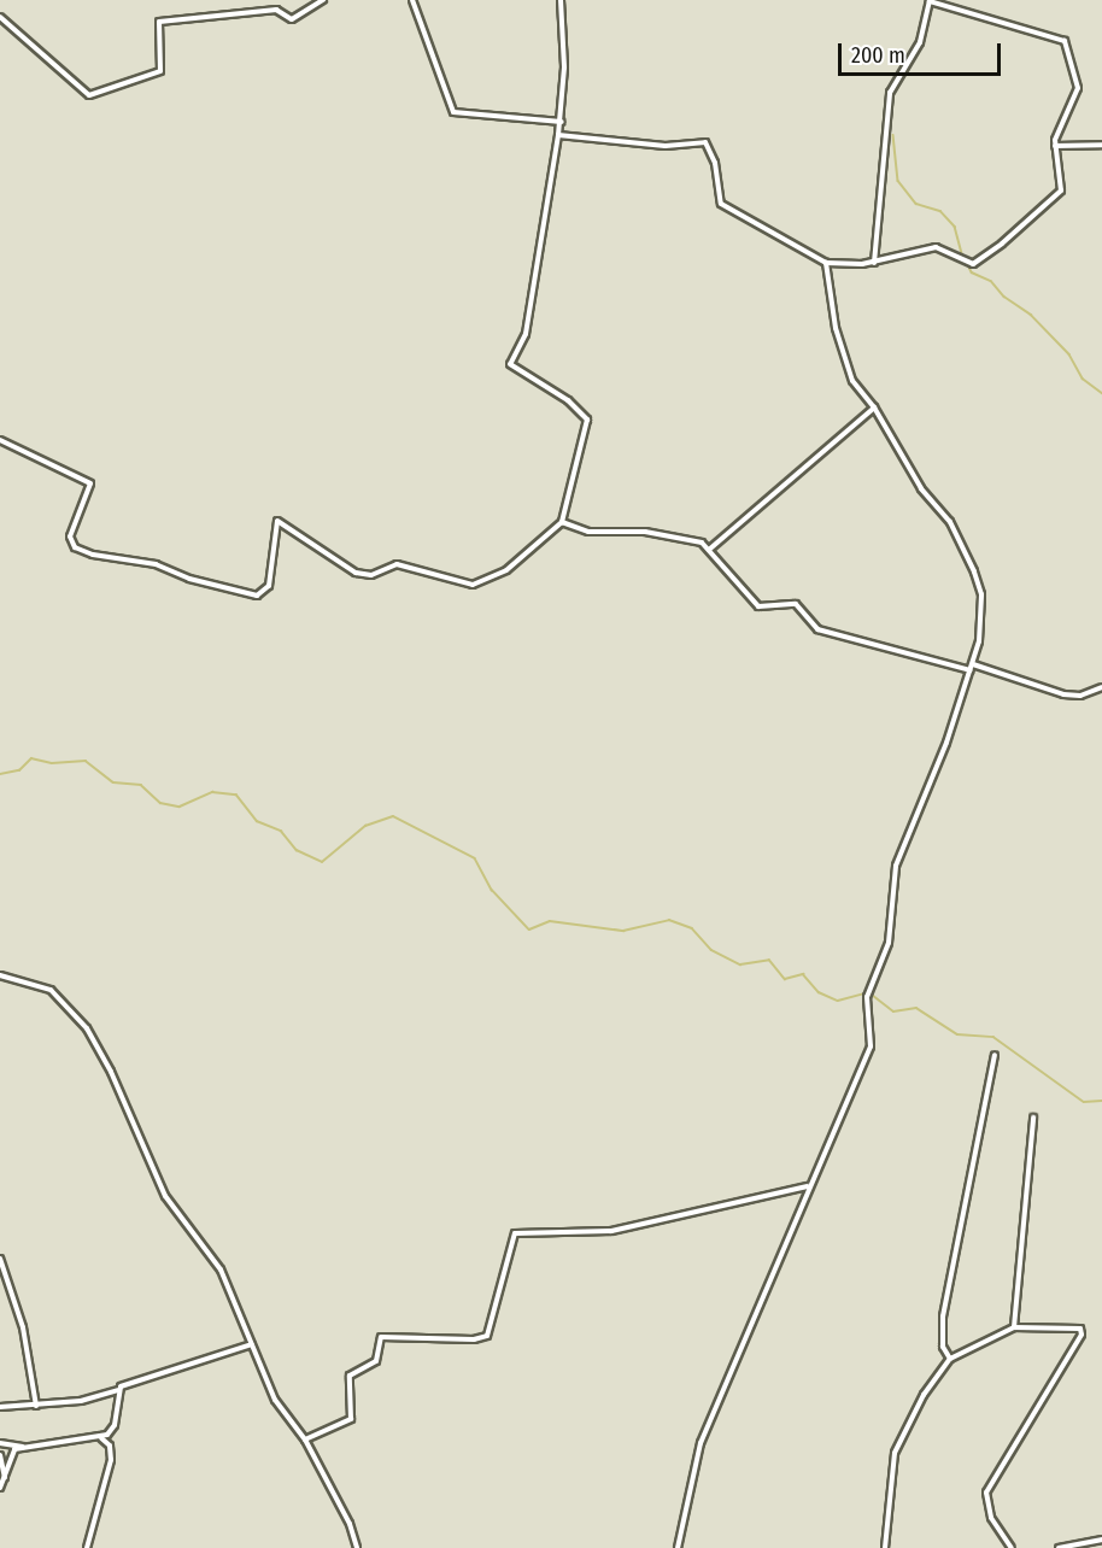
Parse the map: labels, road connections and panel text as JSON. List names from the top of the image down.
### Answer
{
  "scale_bar": "200 m"
}
